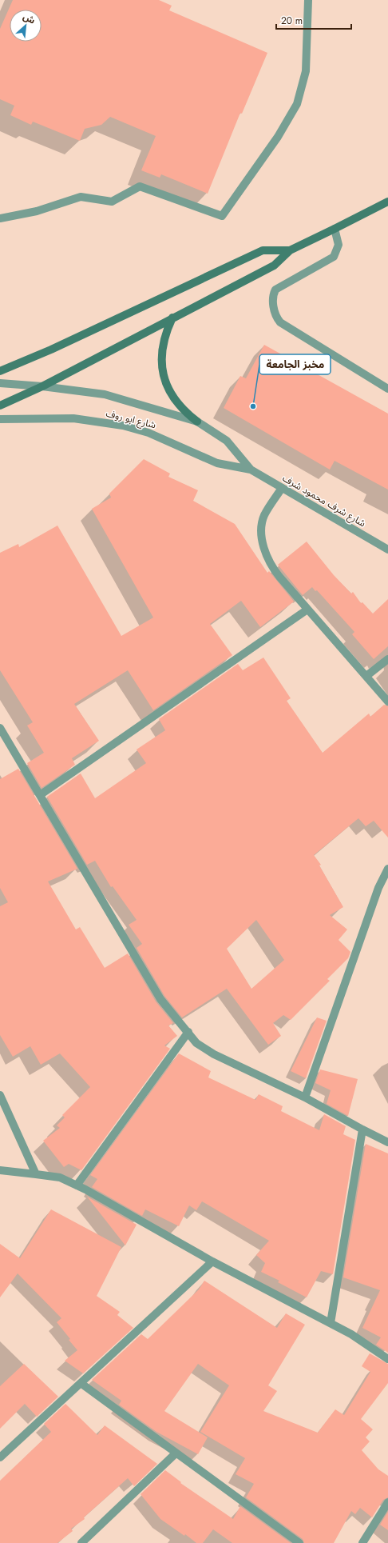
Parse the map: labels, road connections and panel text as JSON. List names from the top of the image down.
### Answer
{
  "streets": {
    "street": ["شارع ابو روف", "شارع شرف محمود شرف"]
  },
  "crossings": [
    ["شارع ابو روف", "شارع شرف محمود شرف"]
  ],
  "places": ["مخبز الجامعة"],
  "scale_bar": "20 m",
  "north": "top right"
}
